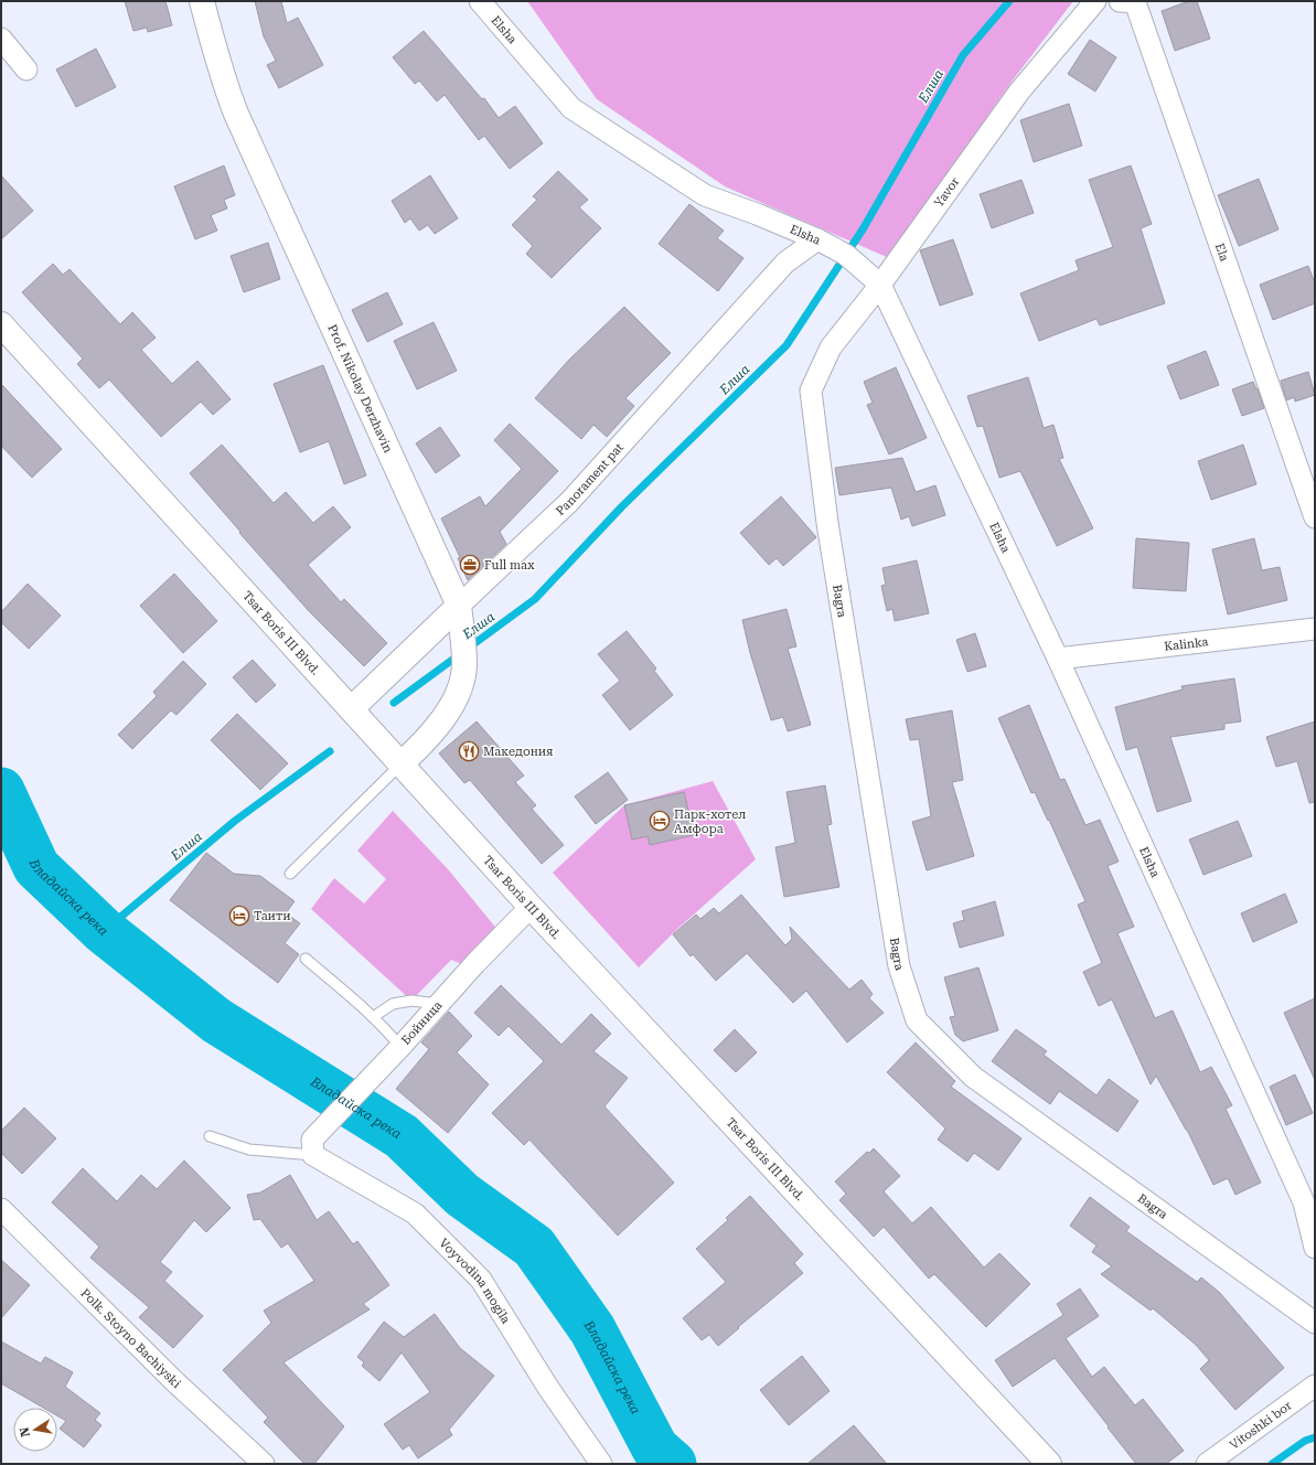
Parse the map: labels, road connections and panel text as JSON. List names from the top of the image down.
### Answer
{
  "streets": {
    "main road": ["Prof. Nikolay Derzhavin", "Panorament pat", "Tsar Boris III Blvd."],
    "street": [
      "Elsha",
      "Yavor",
      "Ela",
      "Bagra",
      "Kalinka",
      "Бойница",
      "Voyvodina mogila",
      "Polk. Stoyno Bachiyski",
      "Vitoshki bor"
    ]
  },
  "crossings": [
    ["Elsha", "Yavor"],
    ["Elsha", "Panorament pat"],
    ["Elsha", "Kalinka"],
    ["Yavor", "Bagra"],
    ["Prof. Nikolay Derzhavin", "Panorament pat"],
    ["Prof. Nikolay Derzhavin", "Tsar Boris III Blvd."],
    ["Panorament pat", "Tsar Boris III Blvd."],
    ["Tsar Boris III Blvd.", "Бойница"],
    ["Бойница", "Voyvodina mogila"]
  ],
  "water": ["Елша", "Владайска река"],
  "places": {
    "office": ["Full max"],
    "restaurant": ["Македония"],
    "hotel": ["Парк-хотел Амфора", "Таити"]
  },
  "north": "left"
}
